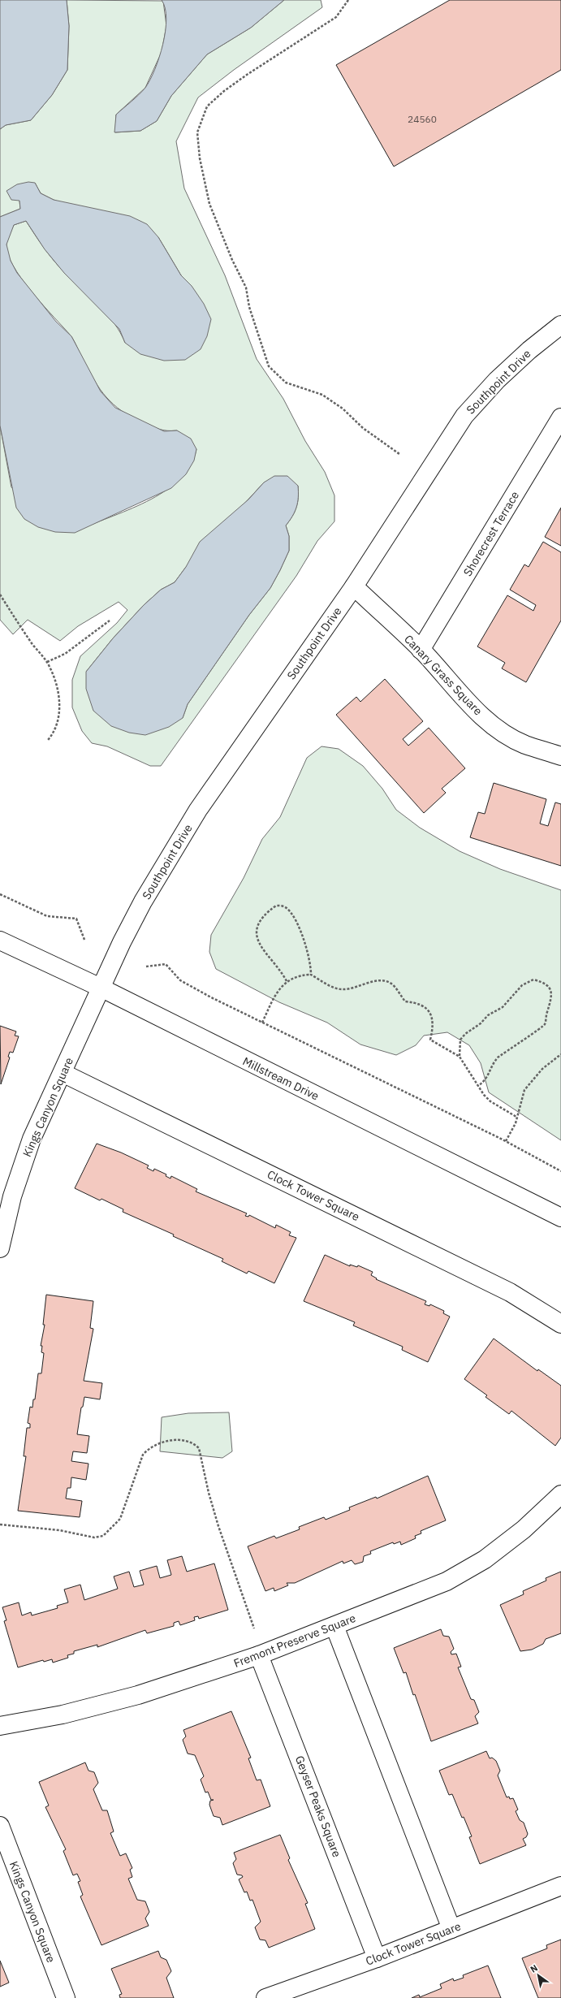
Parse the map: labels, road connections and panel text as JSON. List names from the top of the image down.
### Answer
{
  "streets": {
    "street": [
      "Southpoint Drive",
      "Shorecrest Terrace",
      "Canary Grass Square",
      "Millstream Drive",
      "Kings Canyon Square",
      "Clock Tower Square",
      "Fremont Preserve Square",
      "Geyser Peaks Square"
    ]
  },
  "crossings": [
    ["Southpoint Drive", "Canary Grass Square"],
    ["Southpoint Drive", "Millstream Drive"],
    ["Southpoint Drive", "Kings Canyon Square"],
    ["Shorecrest Terrace", "Canary Grass Square"],
    ["Millstream Drive", "Kings Canyon Square"],
    ["Kings Canyon Square", "Clock Tower Square"],
    ["Clock Tower Square", "Geyser Peaks Square"],
    ["Fremont Preserve Square", "Geyser Peaks Square"]
  ],
  "house_numbers": ["24560"],
  "north": "top left"
}
